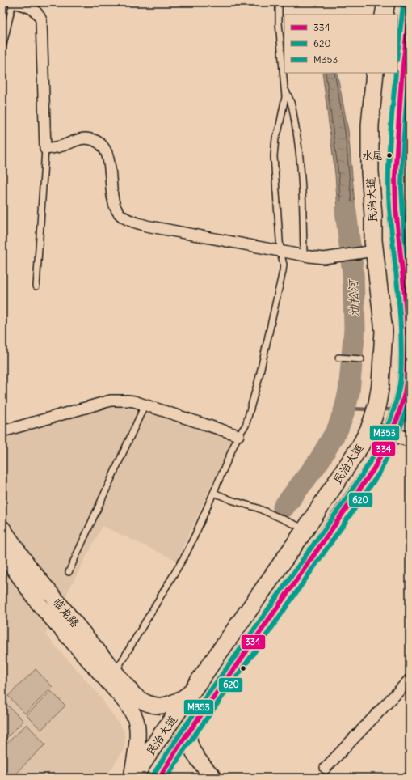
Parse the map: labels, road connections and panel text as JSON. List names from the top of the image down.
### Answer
{
  "streets": {
    "main road": ["民治大道", "临龙路"]
  },
  "water": ["油松河"],
  "places": ["水尾"],
  "lines": ["transit line M353", "transit line 334", "transit line 620"],
  "legend": ["334", "620", "M353"]
}
